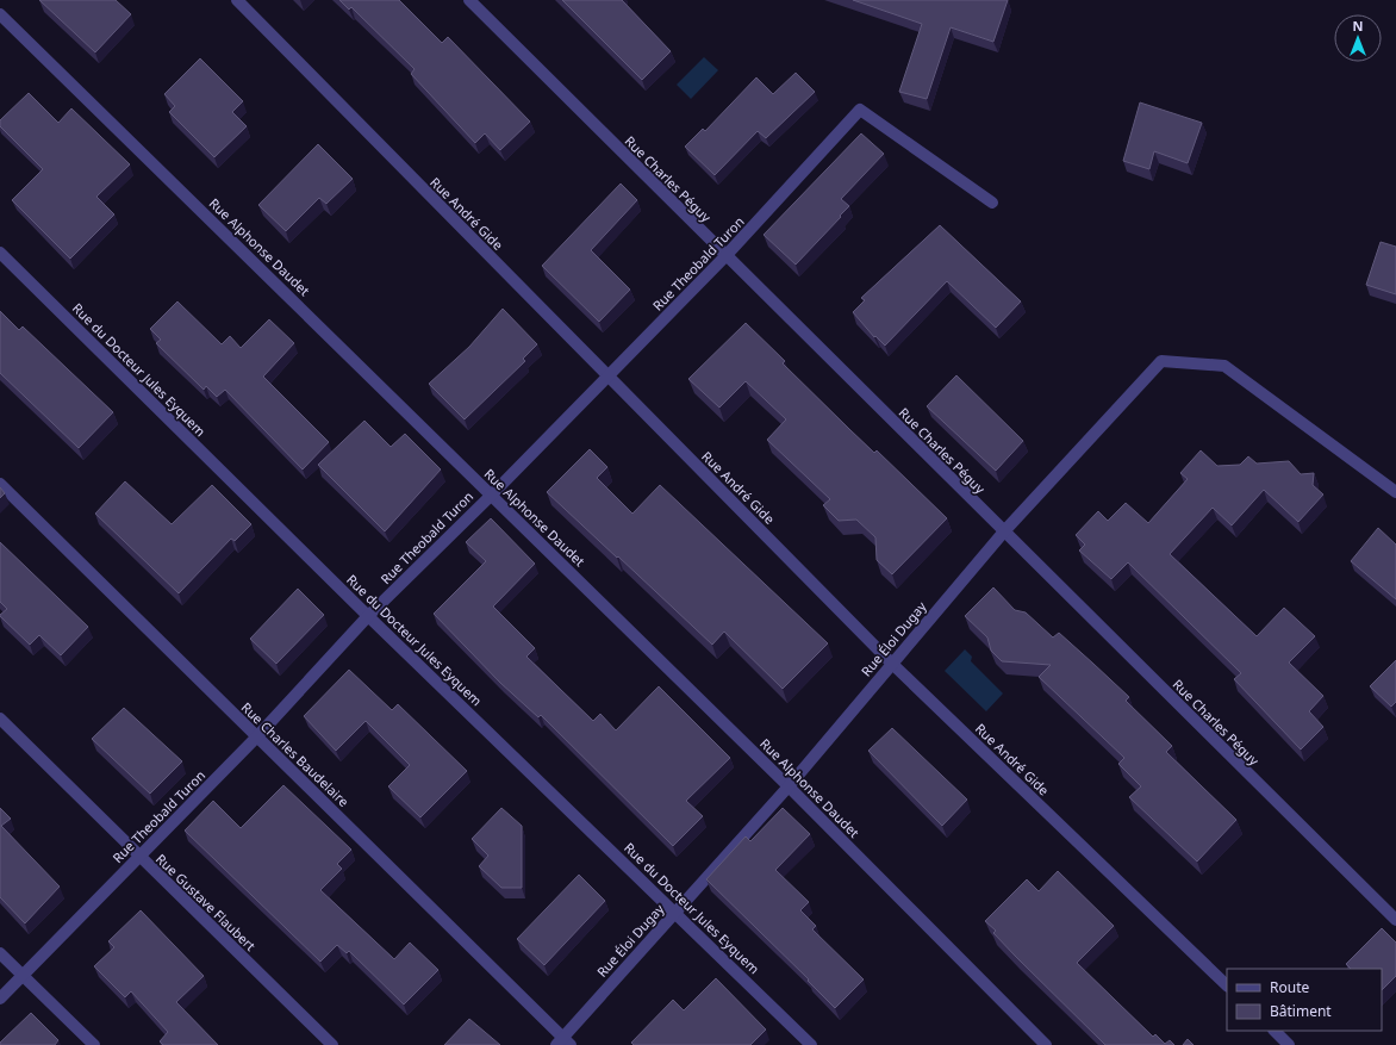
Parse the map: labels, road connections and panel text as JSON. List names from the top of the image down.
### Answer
{
  "streets": {
    "street": [
      "Rue Charles Péguy",
      "Rue André Gide",
      "Rue Alphonse Daudet",
      "Rue Theobald Turon",
      "Rue du Docteur Jules Eyquem",
      "Rue Éloi Dugay",
      "Rue Charles Baudelaire",
      "Rue Gustave Flaubert"
    ]
  },
  "crossings": [
    ["Rue Charles Péguy", "Rue Theobald Turon"],
    ["Rue Charles Péguy", "Rue Éloi Dugay"],
    ["Rue André Gide", "Rue Theobald Turon"],
    ["Rue André Gide", "Rue Éloi Dugay"],
    ["Rue Alphonse Daudet", "Rue Theobald Turon"],
    ["Rue Alphonse Daudet", "Rue Éloi Dugay"],
    ["Rue Theobald Turon", "Rue du Docteur Jules Eyquem"],
    ["Rue Theobald Turon", "Rue Charles Baudelaire"],
    ["Rue Theobald Turon", "Rue Gustave Flaubert"],
    ["Rue du Docteur Jules Eyquem", "Rue Éloi Dugay"],
    ["Rue Éloi Dugay", "Rue Charles Baudelaire"]
  ],
  "legend": ["Route", "Bâtiment"],
  "north": "top"
}
